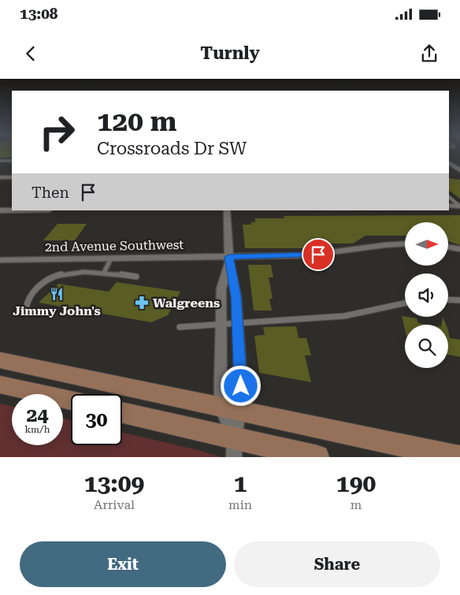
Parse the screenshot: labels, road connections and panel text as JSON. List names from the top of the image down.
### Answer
{
  "streets": {
    "street": ["2nd Avenue Southwest"]
  },
  "places": {
    "restaurant": ["Jimmy John's"],
    "pharmacy": ["Walgreens"]
  },
  "north": "right",
  "page": {
    "status": "13:08",
    "header": "Turnly",
    "turn": ["120 m", "Crossroads Dr SW"],
    "then": "Then",
    "speed": "24 km/h",
    "limit": "30",
    "eta": [
      "13:09",
      "Arrival",
      "1",
      "min",
      "190",
      "m"
    ],
    "buttons": ["Exit", "Share"]
  }
}
